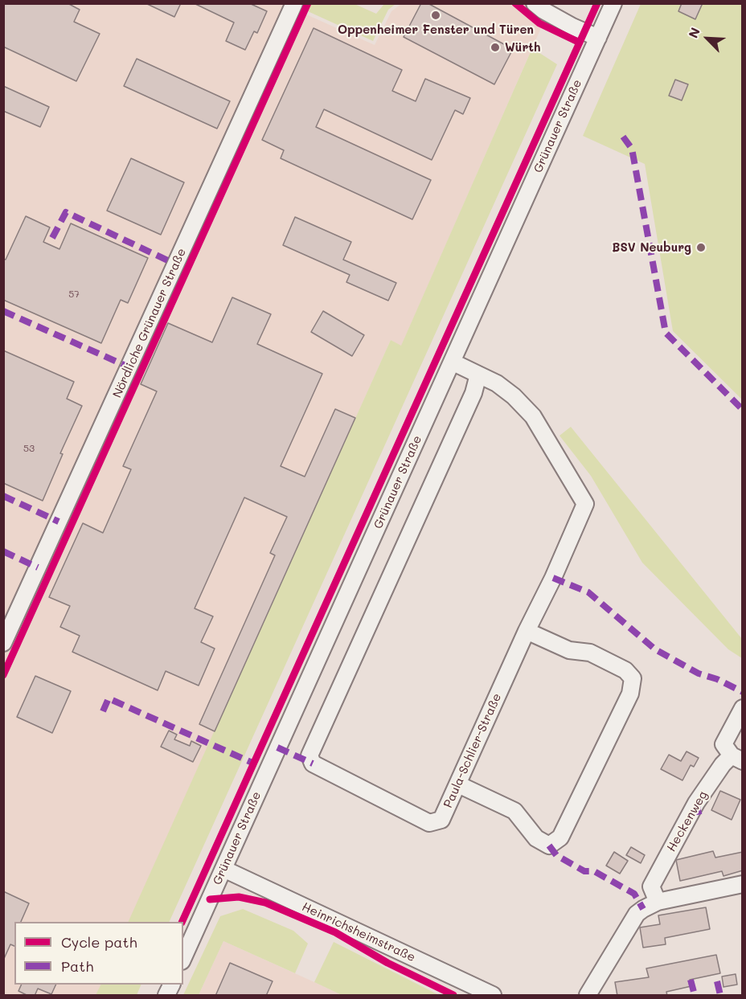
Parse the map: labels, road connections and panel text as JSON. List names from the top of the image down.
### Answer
{
  "streets": {
    "street": [
      "Grünauer Straße",
      "Nördliche Grünauer Straße",
      "Paula-Schlier-Straße",
      "Heckenweg",
      "Heinrichsheimstraße"
    ]
  },
  "crossings": [
    ["Grünauer Straße", "Paula-Schlier-Straße"],
    ["Grünauer Straße", "Heinrichsheimstraße"]
  ],
  "places": ["Oppenheimer Fenster und Türen", "Würth", "BSV Neuburg"],
  "house_numbers": ["57", "53"],
  "legend": ["Cycle path", "Path"],
  "north": "top left"
}
